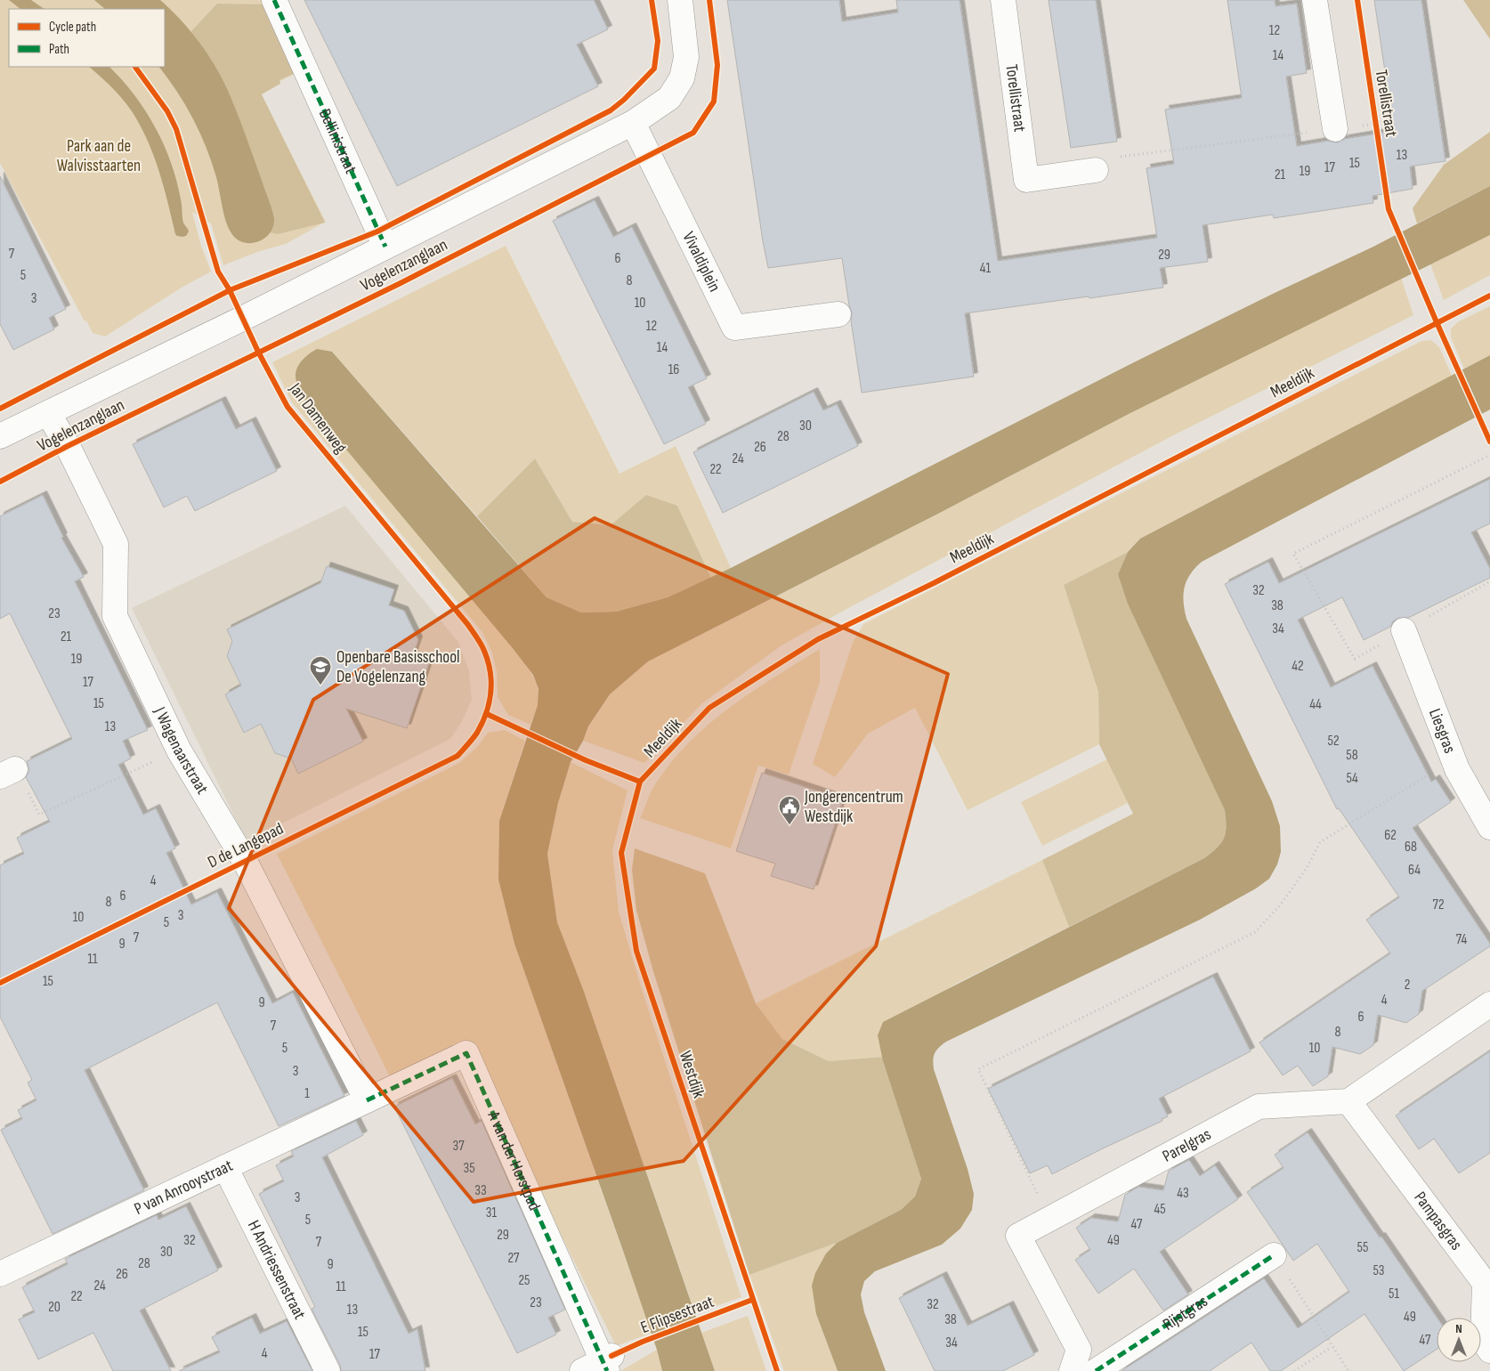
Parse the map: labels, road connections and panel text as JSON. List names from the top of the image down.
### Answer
{
  "streets": {
    "street": [
      "Torellistraat",
      "Bellinistraat",
      "Vivaldiplein",
      "Vogelenzanglaan",
      "Liesgras",
      "J Wagenaarstraat",
      "Parelgras",
      "A van der Horstpad",
      "P van Anrooystraat",
      "Pampasgras",
      "H Andriessenstraat",
      "Rijstgras"
    ],
    "cycle path": ["Meeldijk", "Jan Damenweg", "E Flipsestraat"]
  },
  "crossings": [
    ["Bellinistraat", "Vogelenzanglaan"],
    ["Vivaldiplein", "Vogelenzanglaan"],
    ["Vogelenzanglaan", "J Wagenaarstraat"],
    ["J Wagenaarstraat", "A van der Horstpad"],
    ["J Wagenaarstraat", "P van Anrooystraat"],
    ["Parelgras", "Pampasgras"],
    ["A van der Horstpad", "P van Anrooystraat"],
    ["P van Anrooystraat", "H Andriessenstraat"]
  ],
  "parks": ["Park aan de Walvisstaarten"],
  "places": {
    "school or university": ["Openbare Basisschool De Vogelenzang"],
    "public building": ["Jongerencentrum Westdijk"]
  },
  "house_numbers": [
    "12",
    "14",
    "13",
    "15",
    "17",
    "19",
    "21",
    "7",
    "29",
    "6",
    "41",
    "5",
    "8",
    "3",
    "10",
    "12",
    "14",
    "16",
    "30",
    "28",
    "26",
    "24",
    "22",
    "32",
    "38",
    "23",
    "34",
    "21",
    "19",
    "42",
    "17",
    "15",
    "44",
    "13",
    "52",
    "58",
    "54",
    "62",
    "68",
    "64",
    "4",
    "6",
    "8",
    "72",
    "3",
    "10",
    "5",
    "7",
    "74",
    "9",
    "11",
    "15",
    "2",
    "4",
    "9",
    "6",
    "7",
    "8",
    "5",
    "10",
    "3",
    "1",
    "37",
    "35",
    "33",
    "43",
    "3",
    "45",
    "31",
    "5",
    "47",
    "29",
    "32",
    "49",
    "7",
    "55",
    "30",
    "27",
    "28",
    "9",
    "53",
    "26",
    "25",
    "24",
    "11",
    "51",
    "22",
    "23",
    "32",
    "20",
    "13",
    "49",
    "38",
    "15",
    "47",
    "34",
    "4",
    "17"
  ],
  "legend": ["Cycle path", "Path"],
  "north": "top"
}
